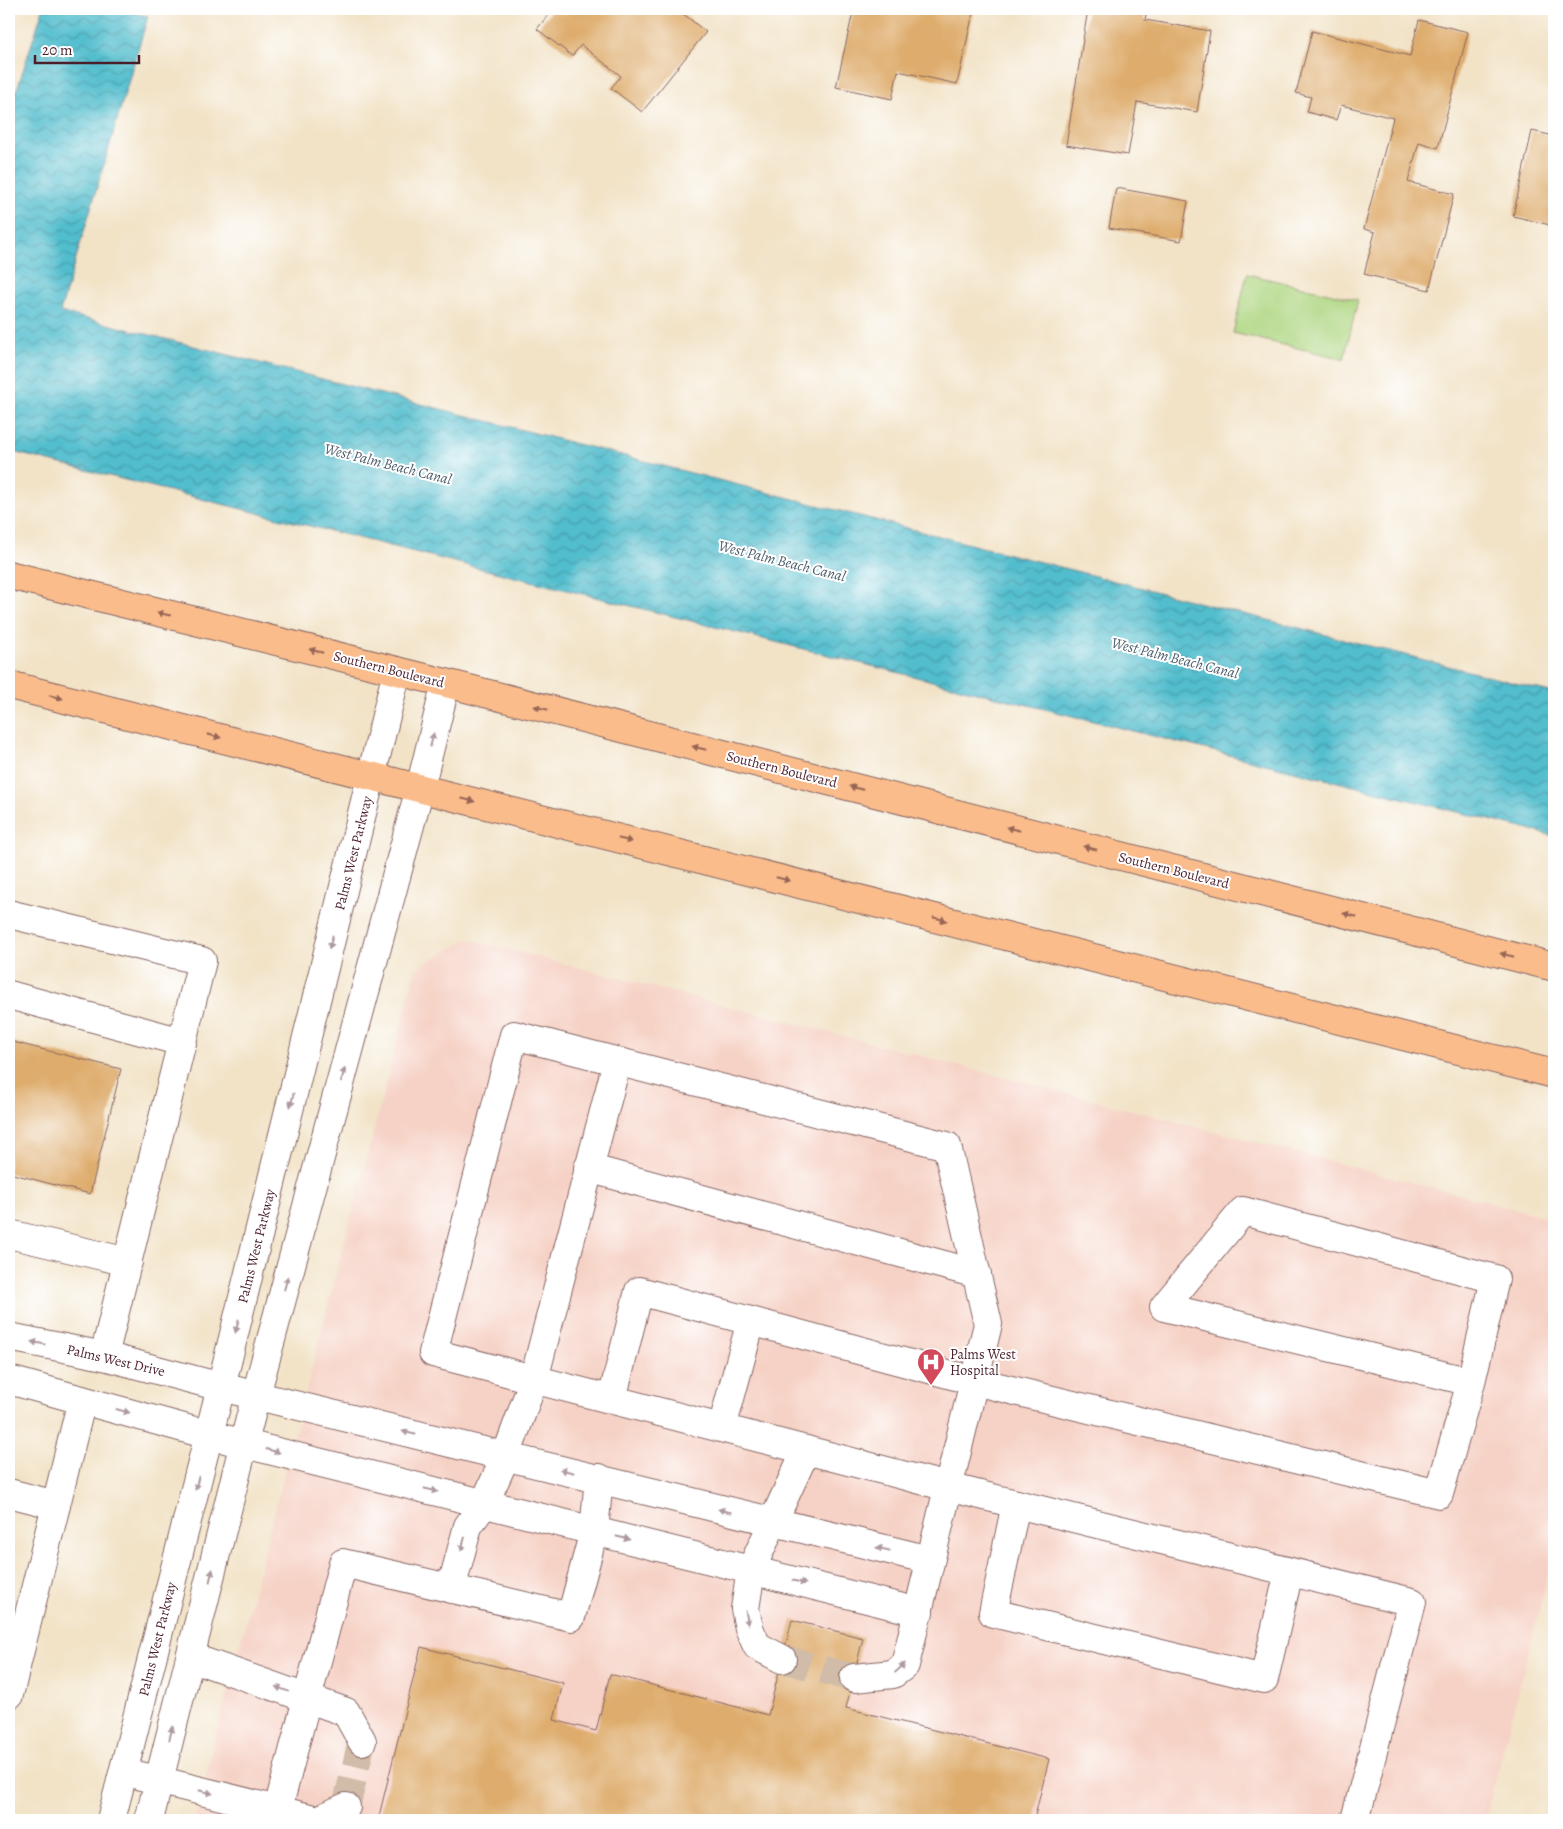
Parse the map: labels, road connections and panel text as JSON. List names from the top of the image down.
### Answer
{
  "streets": {
    "highway": ["Southern Boulevard"],
    "street": ["Palms West Parkway", "Palms West Drive"]
  },
  "crossings": [
    ["Southern Boulevard", "Palms West Parkway"],
    ["Palms West Parkway", "Palms West Drive"]
  ],
  "water": ["West Palm Beach Canal"],
  "places": {
    "hospital": ["Palms West Hospital"]
  },
  "scale_bar": "20 m"
}
